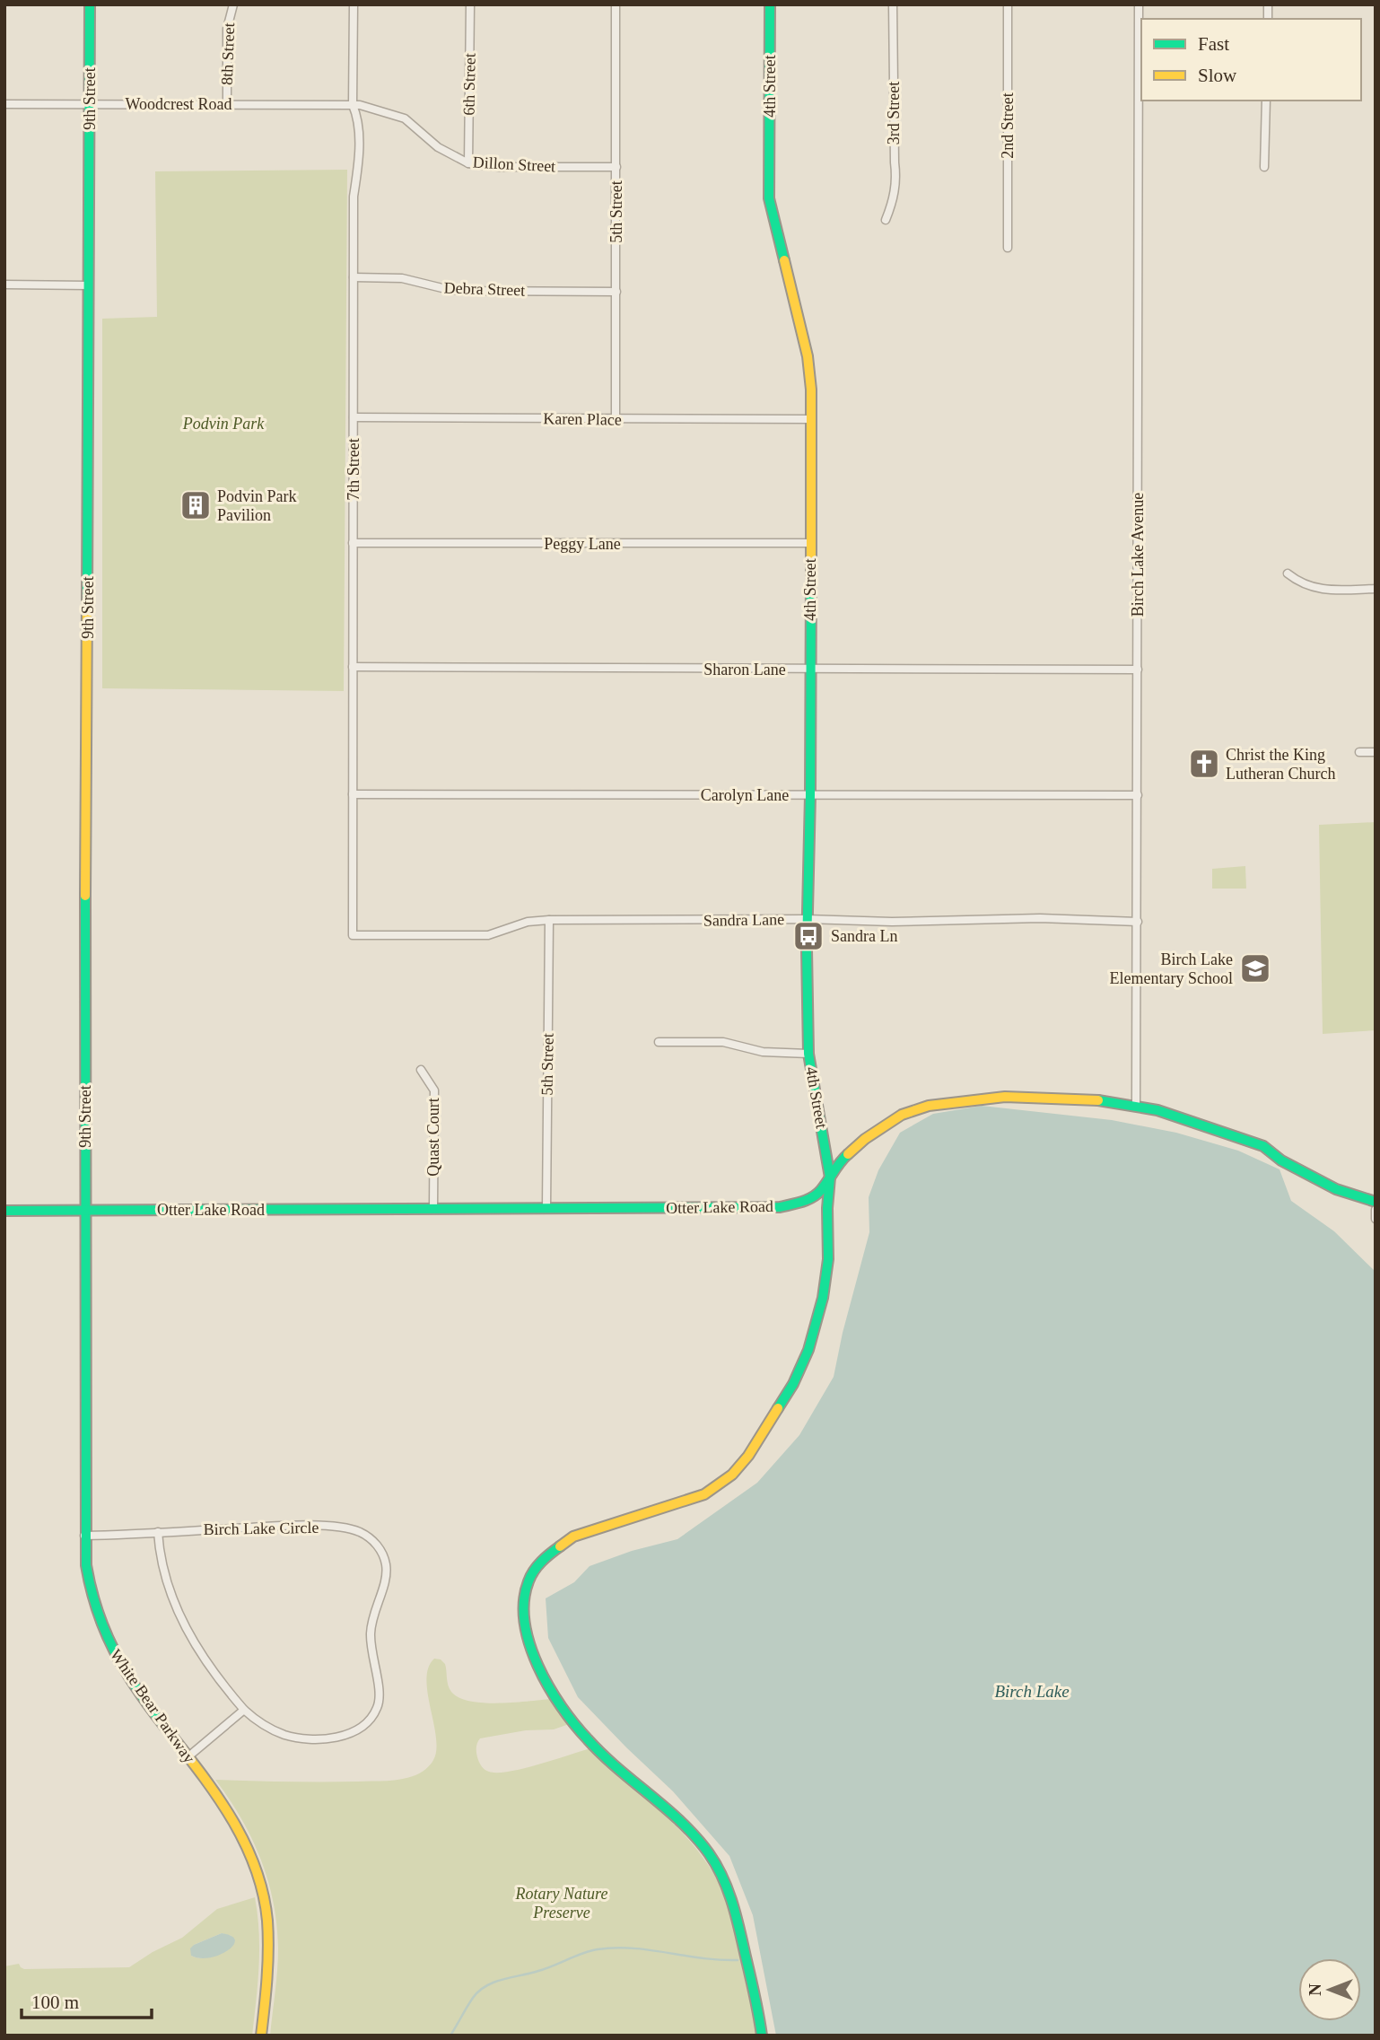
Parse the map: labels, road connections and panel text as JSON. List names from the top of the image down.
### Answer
{
  "streets": {
    "street": [
      "8th Street",
      "6th Street",
      "4th Street",
      "9th Street",
      "Woodcrest Road",
      "3rd Street",
      "2nd Street",
      "Dillon Street",
      "5th Street",
      "Debra Street",
      "Karen Place",
      "7th Street",
      "Peggy Lane",
      "Birch Lake Avenue",
      "Sharon Lane",
      "Carolyn Lane",
      "Sandra Lane",
      "Quast Court",
      "Otter Lake Road",
      "Birch Lake Circle",
      "White Bear Parkway"
    ]
  },
  "crossings": [
    ["8th Street", "Woodcrest Road"],
    ["6th Street", "Dillon Street"],
    ["4th Street", "Karen Place"],
    ["4th Street", "Peggy Lane"],
    ["4th Street", "Sharon Lane"],
    ["4th Street", "Carolyn Lane"],
    ["4th Street", "Sandra Lane"],
    ["4th Street", "Otter Lake Road"],
    ["9th Street", "Woodcrest Road"],
    ["9th Street", "Otter Lake Road"],
    ["9th Street", "White Bear Parkway"],
    ["Woodcrest Road", "Dillon Street"],
    ["Woodcrest Road", "7th Street"],
    ["Dillon Street", "5th Street"],
    ["Dillon Street", "7th Street"],
    ["5th Street", "Debra Street"],
    ["5th Street", "Karen Place"],
    ["5th Street", "Sandra Lane"],
    ["5th Street", "Otter Lake Road"],
    ["Debra Street", "7th Street"],
    ["Karen Place", "7th Street"],
    ["7th Street", "Peggy Lane"],
    ["7th Street", "Sharon Lane"],
    ["7th Street", "Carolyn Lane"],
    ["7th Street", "Sandra Lane"],
    ["Birch Lake Avenue", "Sharon Lane"],
    ["Birch Lake Avenue", "Carolyn Lane"],
    ["Birch Lake Avenue", "Sandra Lane"],
    ["Birch Lake Avenue", "Otter Lake Road"],
    ["Quast Court", "Otter Lake Road"],
    ["Otter Lake Road", "White Bear Parkway"],
    ["Birch Lake Circle", "White Bear Parkway"]
  ],
  "water": ["Birch Lake"],
  "parks": ["Podvin Park", "Rotary Nature Preserve"],
  "places": {
    "building": ["Podvin Park Pavilion"],
    "church": ["Christ the King Lutheran Church"],
    "bus stop": ["Sandra Ln"],
    "school or university": ["Birch Lake Elementary School"]
  },
  "legend": ["Fast", "Slow"],
  "scale_bar": "100 m",
  "north": "left"
}
